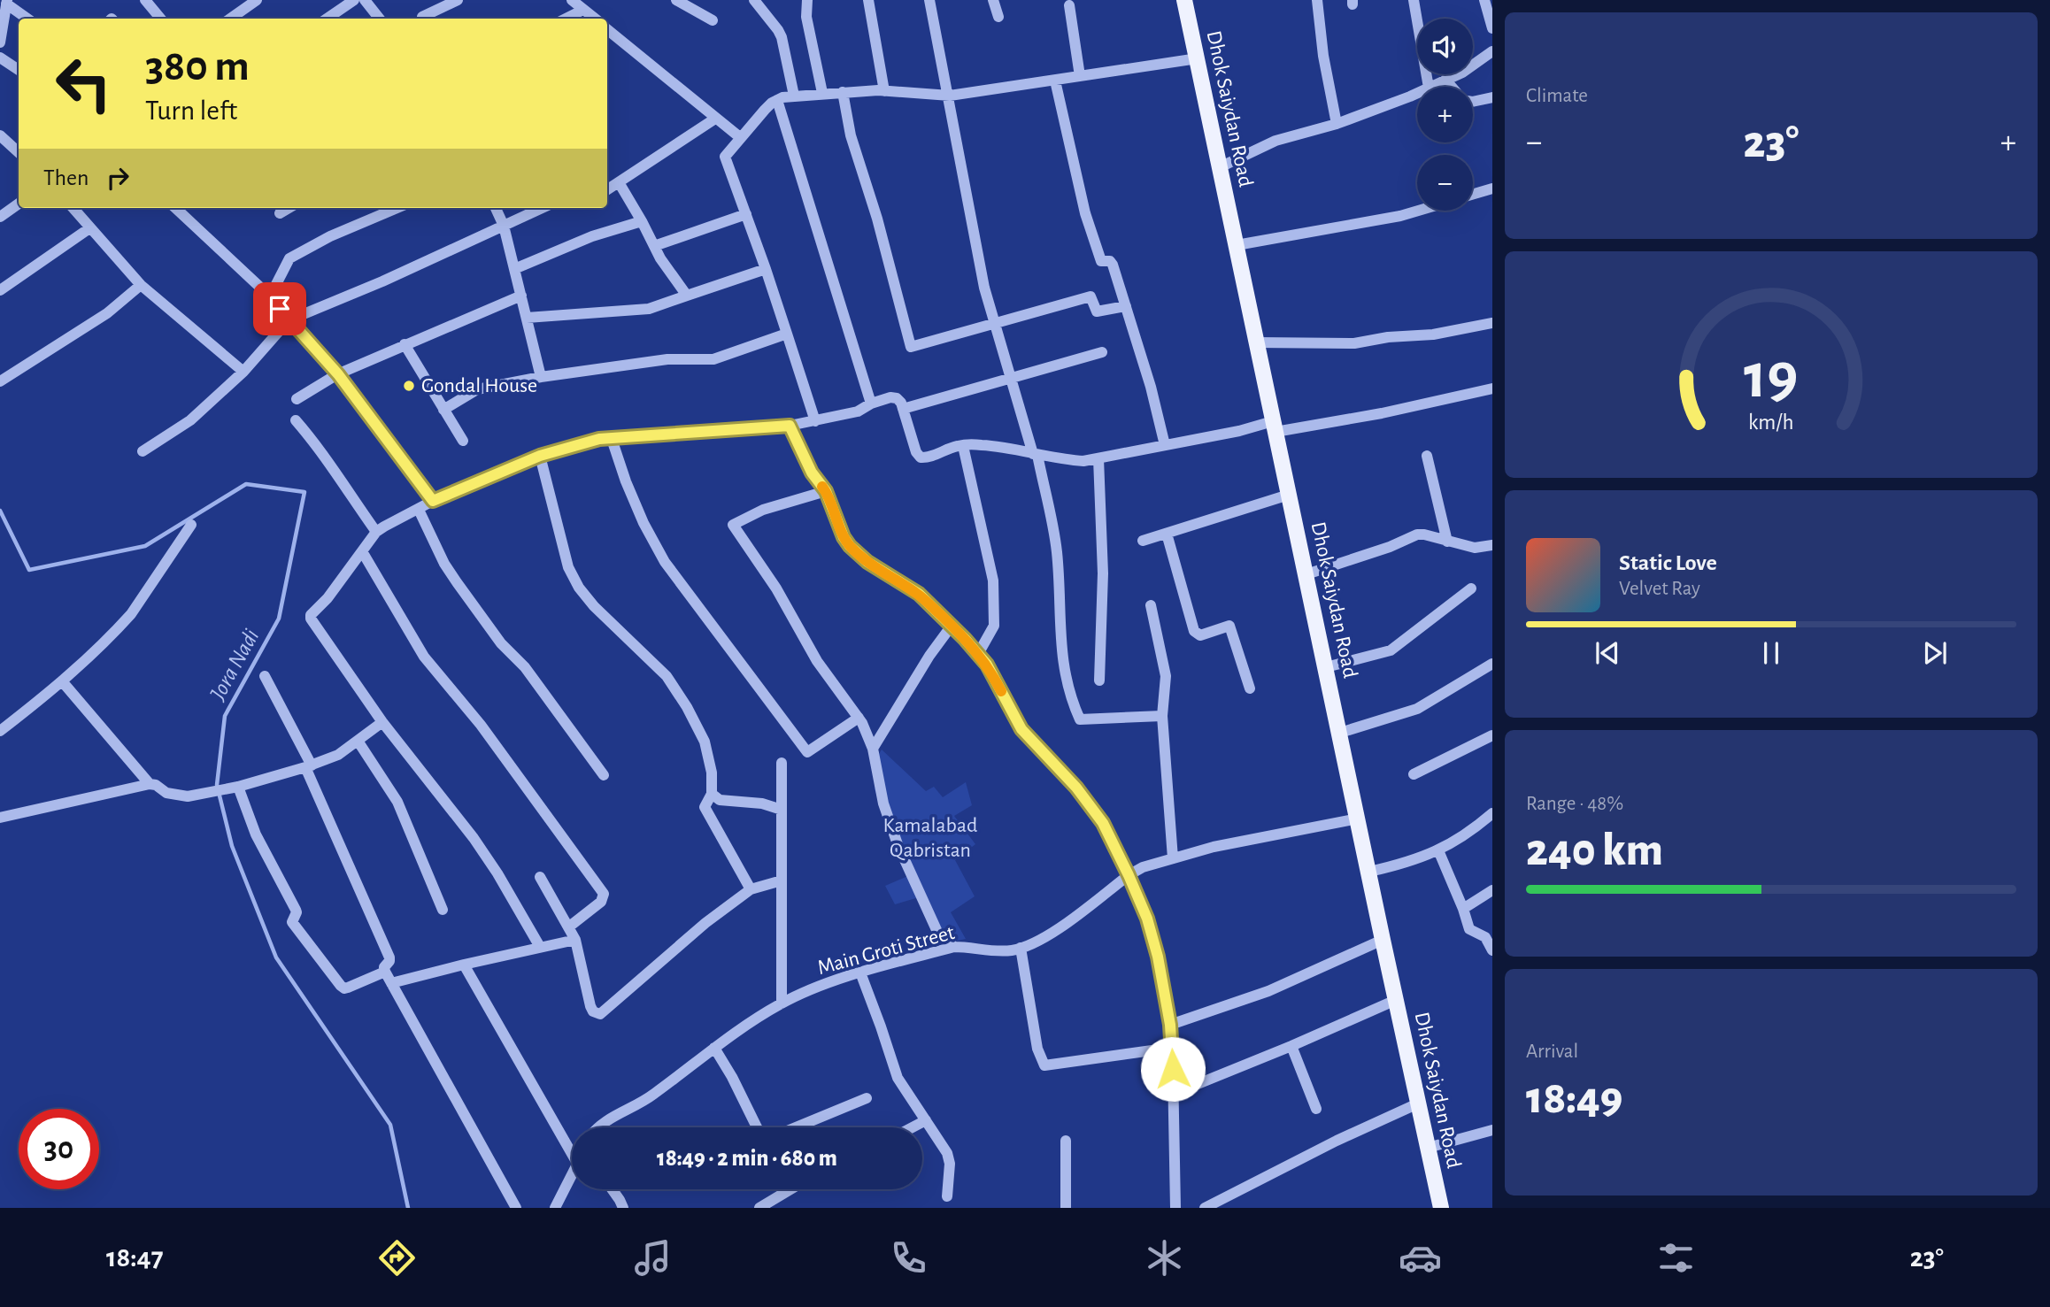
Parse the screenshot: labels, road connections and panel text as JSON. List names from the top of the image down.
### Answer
{
  "streets": {
    "main road": ["Dhok Saiydan Road"],
    "street": ["Main Groti Street"]
  },
  "crossings": [
    ["Dhok Saiydan Road", "Main Groti Street"]
  ],
  "water": ["Jora Nadi"],
  "parks": ["Kamalabad Qabristan"],
  "places": ["Gondal House"],
  "page": {
    "tile": [
      "Climate",
      ["Range · 48%", "240 km"],
      ["Arrival", "18:49"]
    ],
    "map_buttons": ["+", "−"],
    "turn": ["380 m", "Turn left"],
    "heat": ["−", "23°", "+"],
    "then": "Then",
    "song": ["Static Love", "Velvet Ray"],
    "limit": "30",
    "trip": "18:49 · 2 min · 680 m",
    "tabs": ["18:47", "23°"],
    "gauge": ["19", "km/h"]
  }
}
